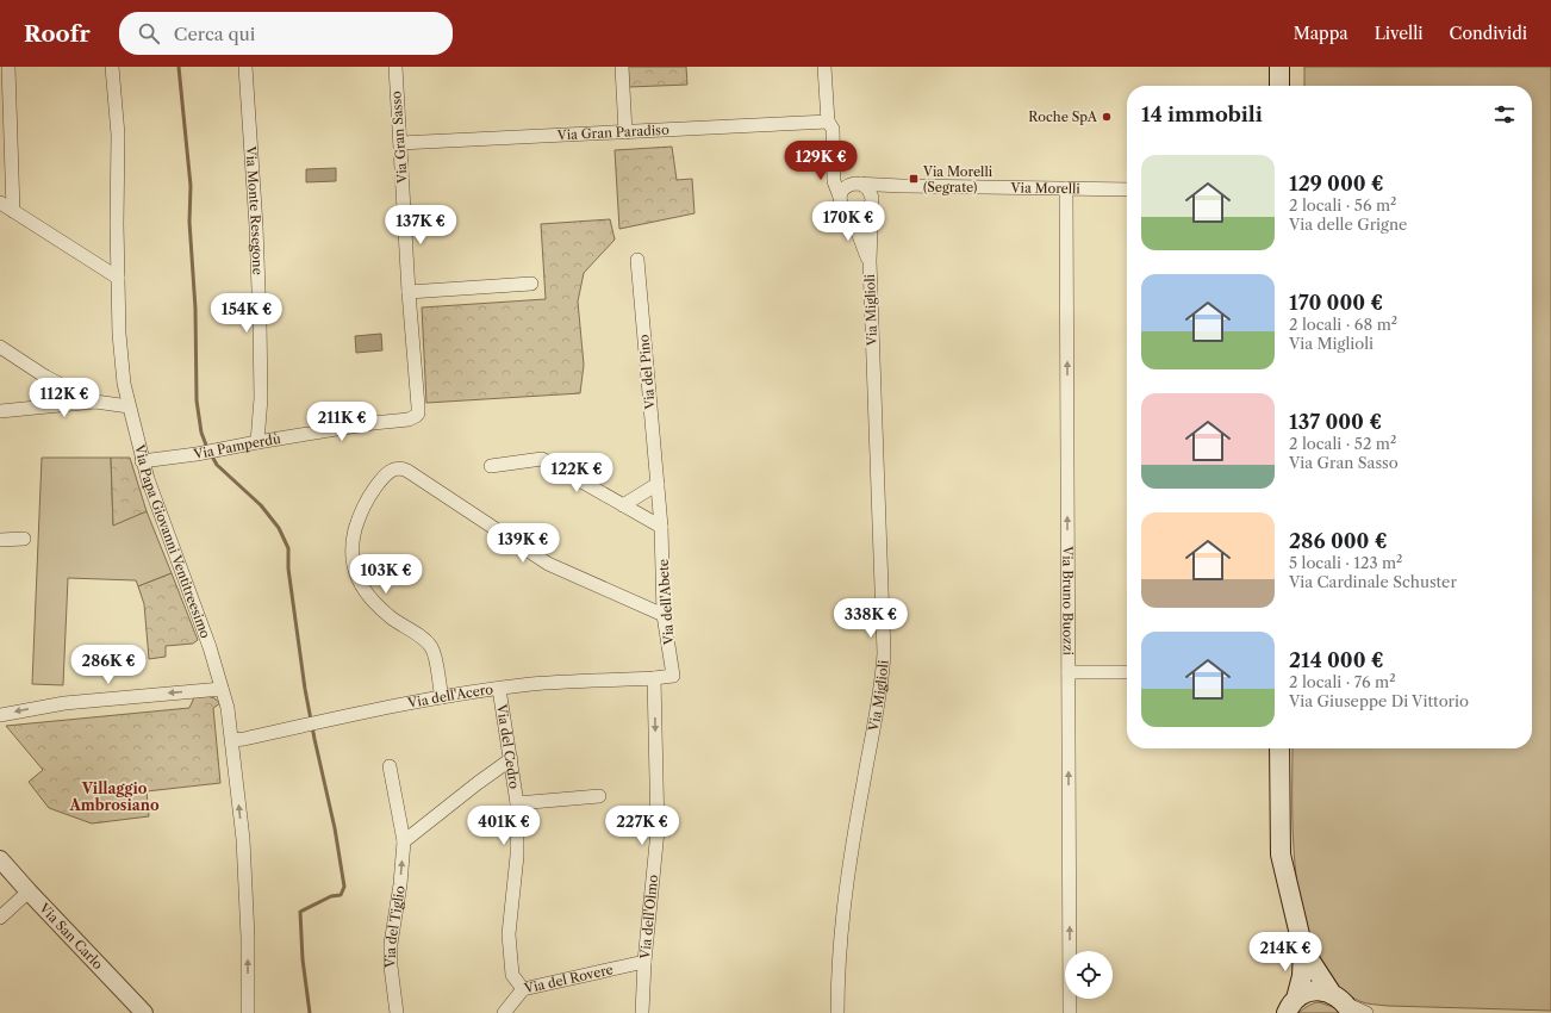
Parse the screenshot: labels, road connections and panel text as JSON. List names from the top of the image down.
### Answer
{
  "streets": {
    "street": [
      "Via Gran Paradiso",
      "Via Gran Sasso",
      "Via Morelli",
      "Via Monte Resegone",
      "Via Miglioli",
      "Via del Pino",
      "Via Pamperdù",
      "Via Papa Giovanni Ventitreesimo",
      "Via Bruno Buozzi",
      "Via dell'Abete",
      "Via dell'Acero",
      "Via del Cedro",
      "Via dell'Olmo",
      "Via del Tiglio",
      "Via San Carlo",
      "Via del Rovere"
    ]
  },
  "crossings": [
    ["Via Gran Paradiso", "Via Gran Sasso"],
    ["Via Gran Sasso", "Via Pamperdù"],
    ["Via Morelli", "Via Miglioli"],
    ["Via Morelli", "Via Bruno Buozzi"],
    ["Via Monte Resegone", "Via Pamperdù"],
    ["Via del Pino", "Via dell'Abete"],
    ["Via Pamperdù", "Via Papa Giovanni Ventitreesimo"],
    ["Via Papa Giovanni Ventitreesimo", "Via dell'Acero"],
    ["Via dell'Abete", "Via dell'Acero"],
    ["Via dell'Acero", "Via del Cedro"],
    ["Via dell'Acero", "Via dell'Olmo"],
    ["Via del Cedro", "Via del Rovere"],
    ["Via dell'Olmo", "Via del Rovere"]
  ],
  "one_way": ["Via Bruno Buozzi", "Via dell'Olmo", "Via del Tiglio"],
  "districts": ["Villaggio Ambrosiano"],
  "places": {
    "other": ["Roche SpA"],
    "transit": ["Via Morelli (Segrate)"]
  },
  "page": {
    "header": "Roofr",
    "search": "Cerca qui",
    "nav": ["Mappa", "Livelli", "Condividi"],
    "heading": "14 immobili",
    "price": [
      "129K €",
      "170K €",
      "137K €",
      "154K €",
      "112K €",
      "211K €",
      "122K €",
      "139K €",
      "103K €",
      "338K €",
      "286K €",
      "401K €",
      "227K €",
      "214K €"
    ],
    "list": [
      {
        "name": "129 000 €",
        "note": "2 locali · 56 m² · Via delle Grigne"
      },
      {
        "name": "170 000 €",
        "note": "2 locali · 68 m² · Via Miglioli"
      },
      {
        "name": "137 000 €",
        "note": "2 locali · 52 m² · Via Gran Sasso"
      },
      {
        "name": "286 000 €",
        "note": "5 locali · 123 m² · Via Cardinale Schuster"
      },
      {
        "name": "214 000 €",
        "note": "2 locali · 76 m² · Via Giuseppe Di Vittorio"
      }
    ]
  }
}
